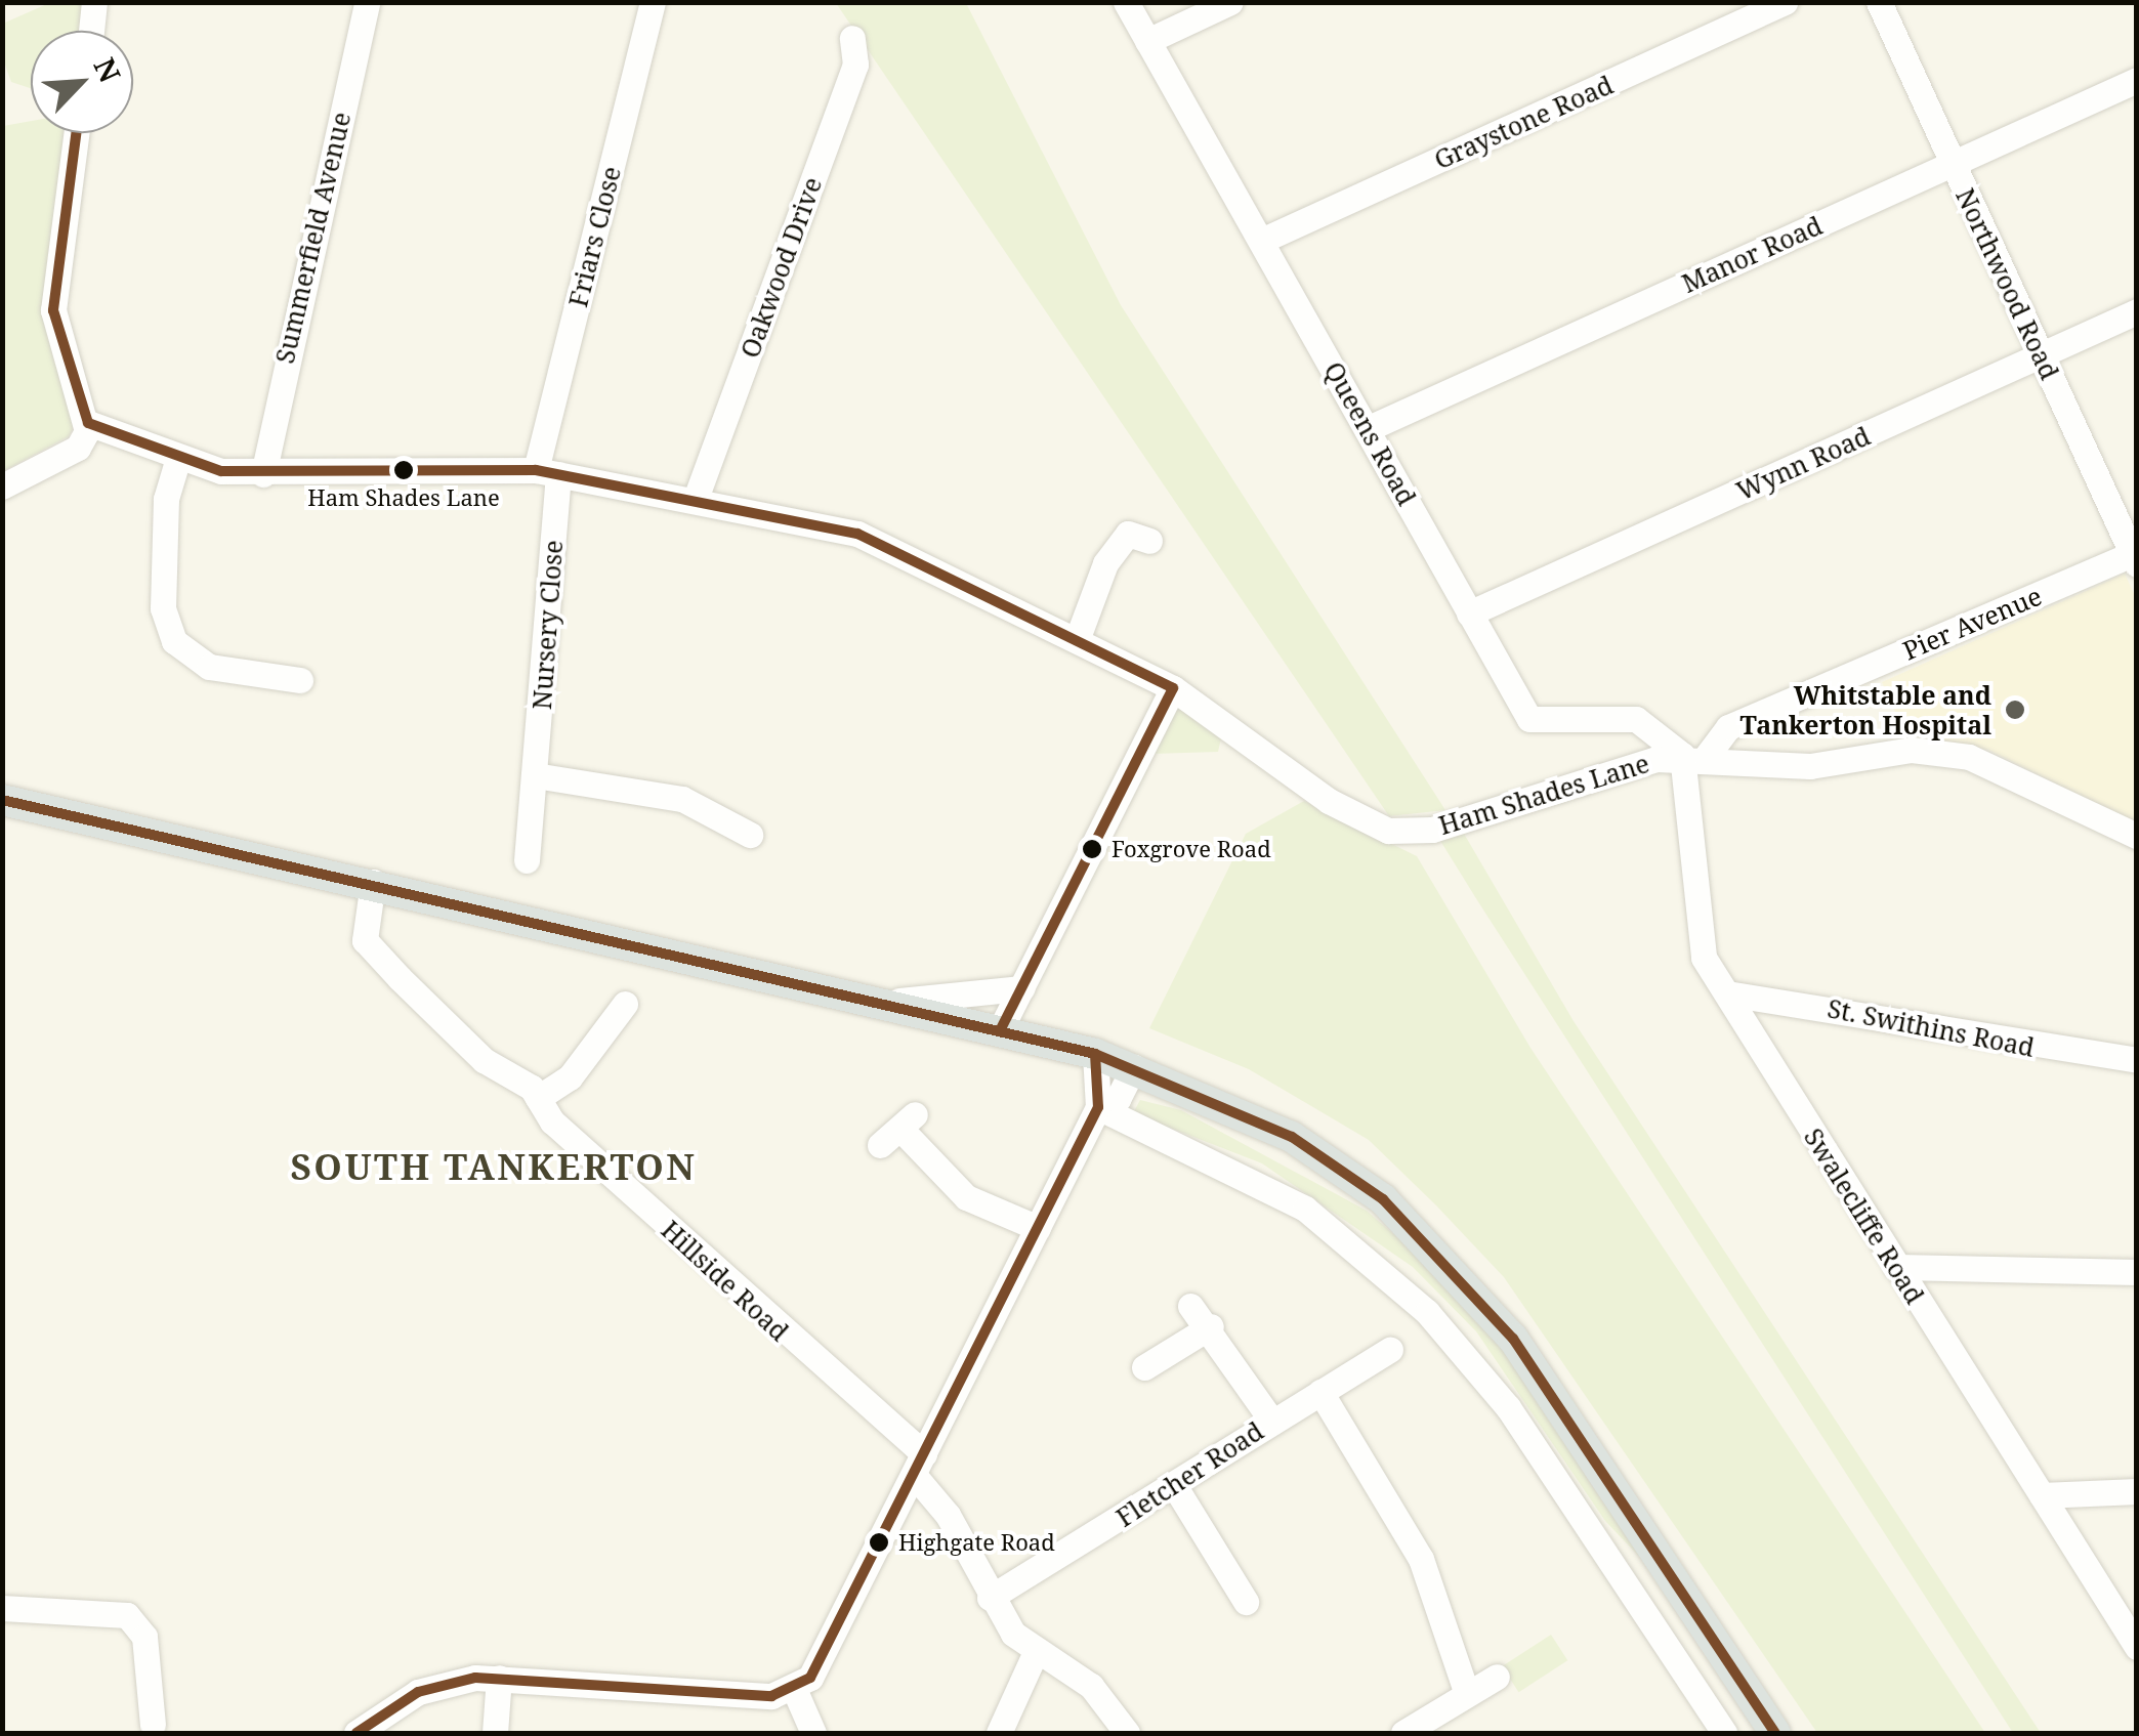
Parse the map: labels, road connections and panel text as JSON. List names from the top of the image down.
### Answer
{
  "streets": {
    "street": [
      "Graystone Road",
      "Friars Close",
      "Summerfield Avenue",
      "Manor Road",
      "Oakwood Drive",
      "Northwood Road",
      "Queens Road",
      "Wynn Road",
      "Pier Avenue",
      "Nursery Close",
      "Ham Shades Lane",
      "St. Swithins Road",
      "Swalecliffe Road",
      "Hillside Road",
      "Fletcher Road"
    ]
  },
  "crossings": [
    ["Graystone Road", "Queens Road"],
    ["Friars Close", "Nursery Close"],
    ["Friars Close", "Ham Shades Lane"],
    ["Summerfield Avenue", "Ham Shades Lane"],
    ["Manor Road", "Northwood Road"],
    ["Manor Road", "Queens Road"],
    ["Oakwood Drive", "Ham Shades Lane"],
    ["Northwood Road", "Wynn Road"],
    ["Northwood Road", "Pier Avenue"],
    ["Queens Road", "Wynn Road"],
    ["Queens Road", "Pier Avenue"],
    ["Queens Road", "Ham Shades Lane"],
    ["Queens Road", "Swalecliffe Road"],
    ["Pier Avenue", "Ham Shades Lane"],
    ["Pier Avenue", "Swalecliffe Road"],
    ["Nursery Close", "Ham Shades Lane"],
    ["Ham Shades Lane", "Swalecliffe Road"],
    ["St. Swithins Road", "Swalecliffe Road"]
  ],
  "districts": ["SOUTH TANKERTON"],
  "places": [
    "Ham Shades Lane",
    "Whitstable and Tankerton Hospital",
    "Foxgrove Road",
    "Highgate Road"
  ],
  "north": "top right"
}
